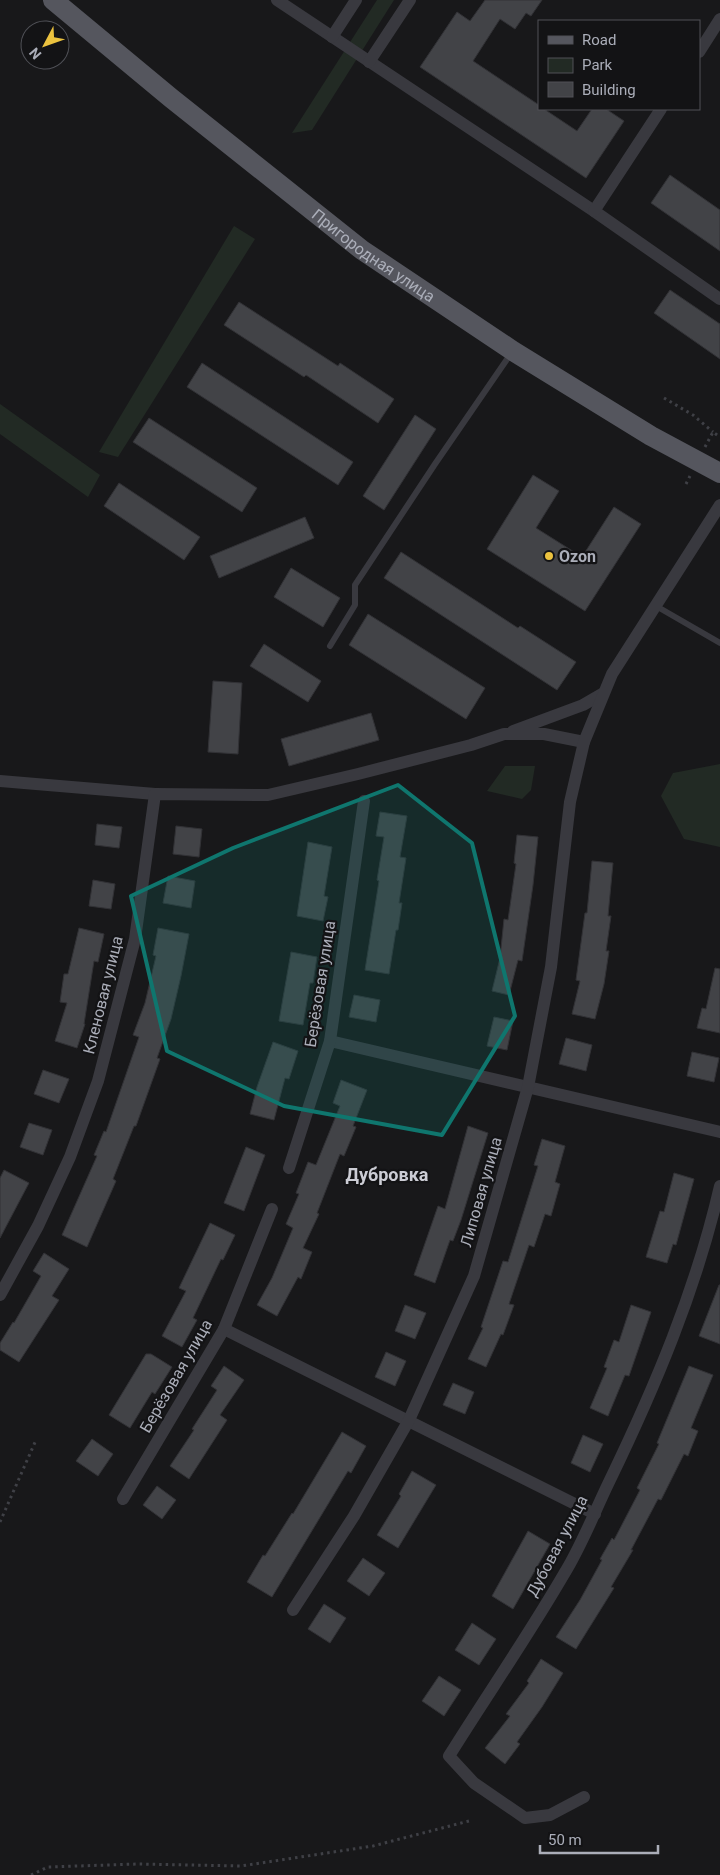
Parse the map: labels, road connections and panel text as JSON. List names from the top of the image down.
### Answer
{
  "streets": {
    "main road": ["Пригородная улица"],
    "street": [
      "Берёзовая улица",
      "Кленовая улица",
      "Липовая улица",
      "Дубовая улица"
    ]
  },
  "districts": ["Дубровка"],
  "places": ["Ozon"],
  "legend": ["Road", "Park", "Building"],
  "scale_bar": "50 m",
  "north": "bottom left"
}
